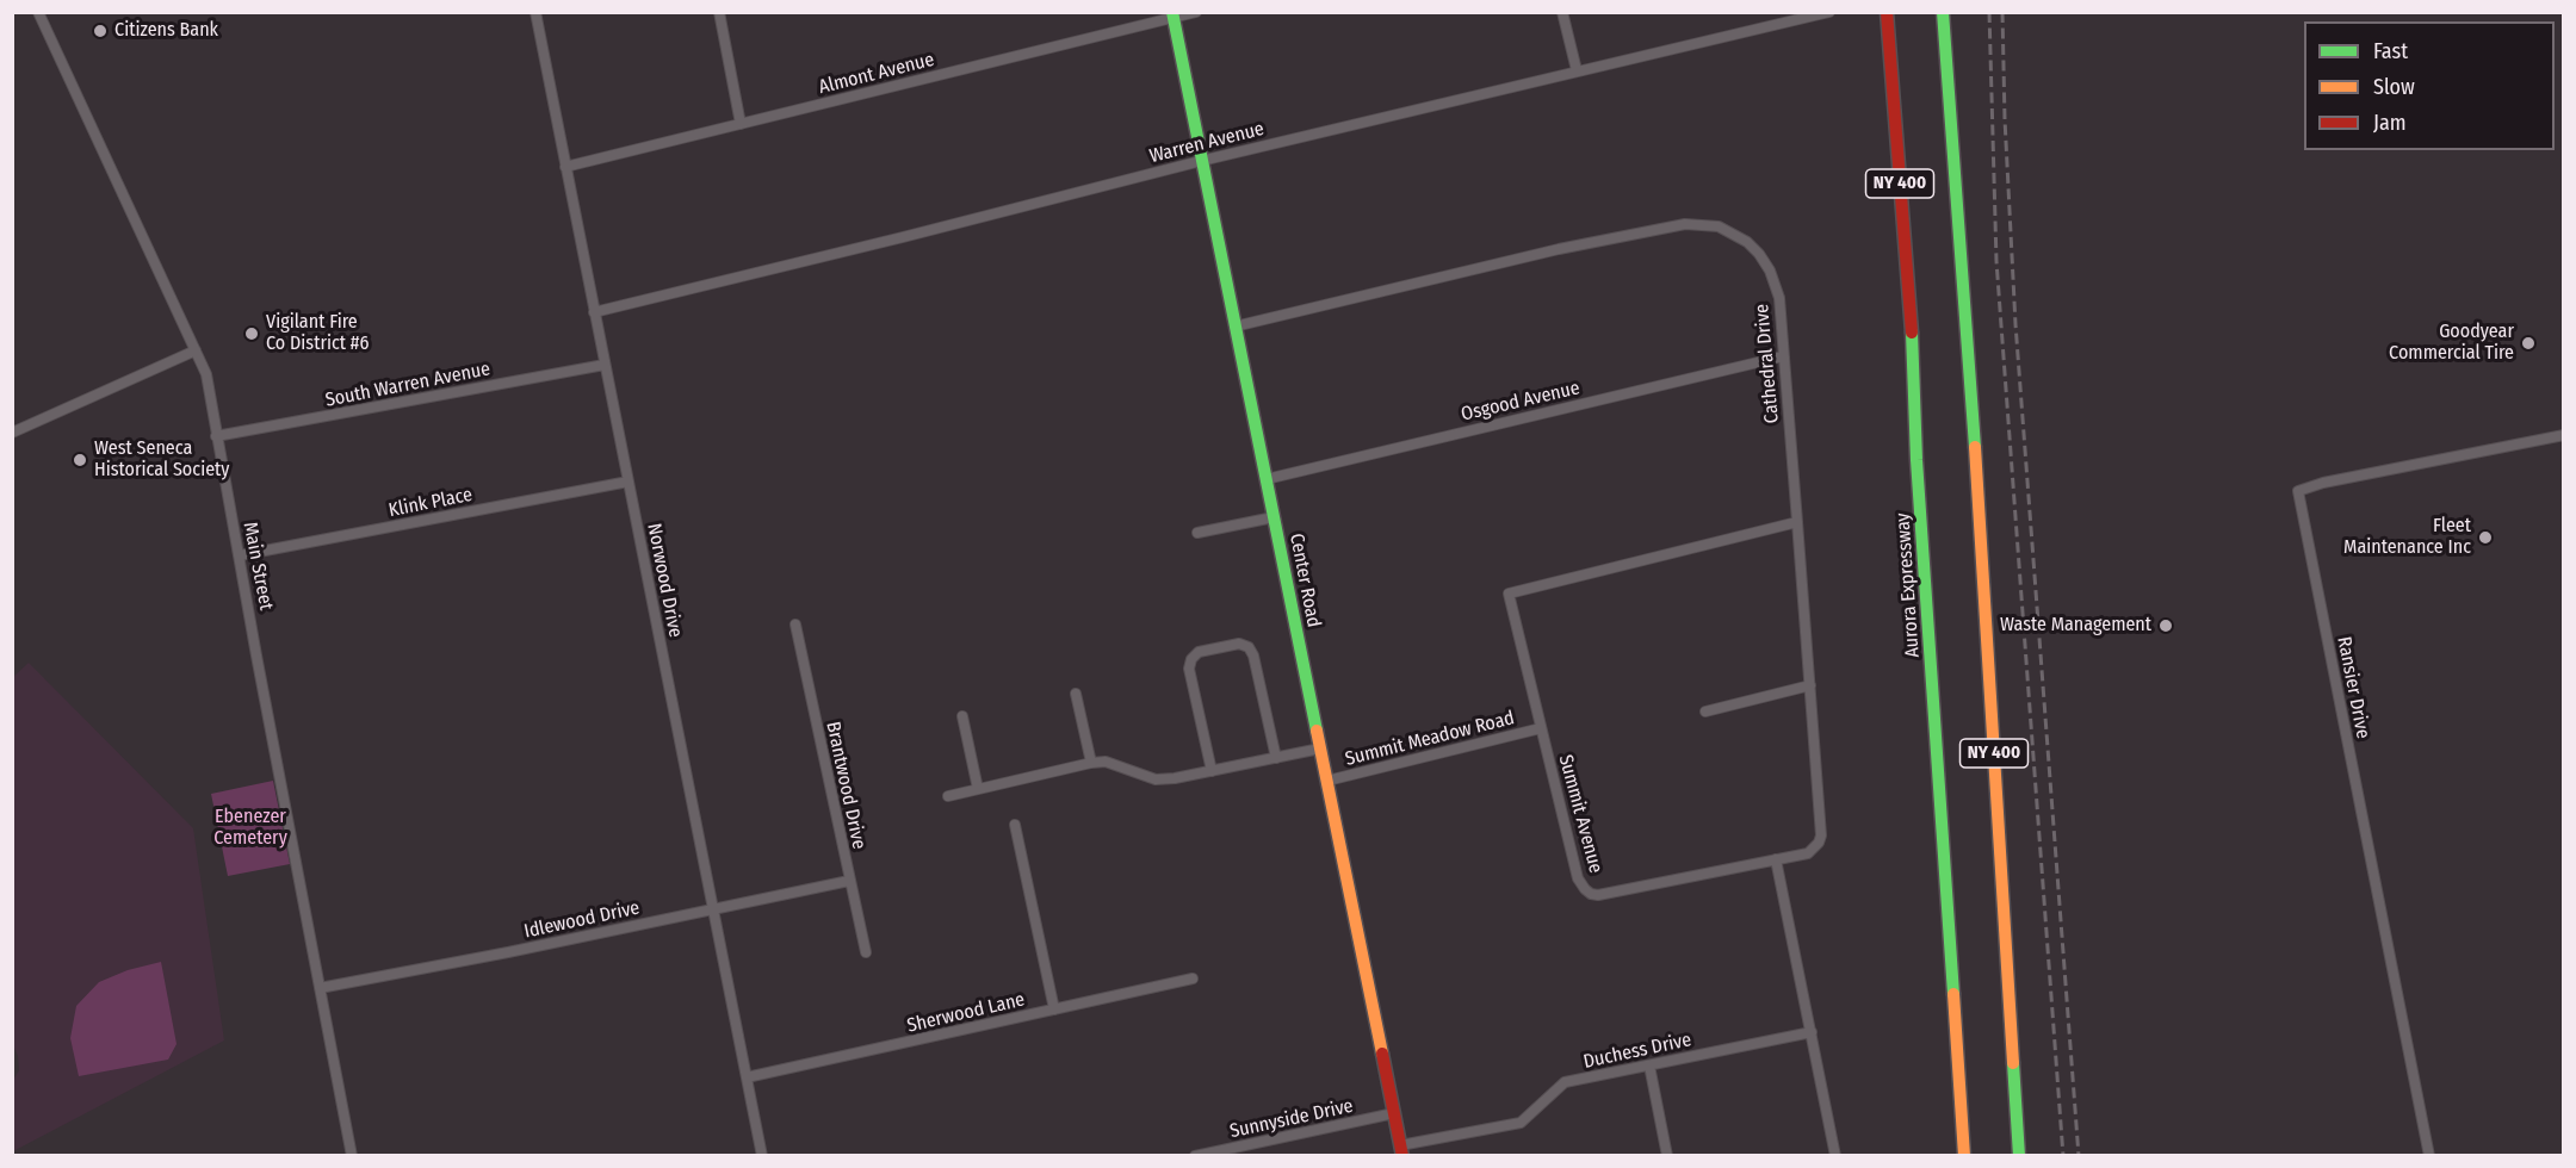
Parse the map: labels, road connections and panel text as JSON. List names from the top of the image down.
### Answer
{
  "streets": {
    "main road": ["NY 400", "Center Road", "Aurora Expressway"],
    "street": [
      "Almont Avenue",
      "Warren Avenue",
      "Cathedral Drive",
      "South Warren Avenue",
      "Osgood Avenue",
      "Klink Place",
      "Main Street",
      "Norwood Drive",
      "Ransier Drive",
      "Summit Meadow Road",
      "Brantwood Drive",
      "Summit Avenue",
      "Idlewood Drive",
      "Sherwood Lane",
      "Duchess Drive",
      "Sunnyside Drive"
    ]
  },
  "crossings": [
    ["Almont Avenue", "Norwood Drive"],
    ["Almont Avenue", "Center Road"],
    ["Warren Avenue", "Norwood Drive"],
    ["Warren Avenue", "Center Road"],
    ["Cathedral Drive", "Osgood Avenue"],
    ["Cathedral Drive", "Center Road"],
    ["Cathedral Drive", "Summit Avenue"],
    ["South Warren Avenue", "Main Street"],
    ["South Warren Avenue", "Norwood Drive"],
    ["Osgood Avenue", "Center Road"],
    ["Klink Place", "Main Street"],
    ["Klink Place", "Norwood Drive"],
    ["Main Street", "Idlewood Drive"],
    ["Norwood Drive", "Idlewood Drive"],
    ["Norwood Drive", "Sherwood Lane"],
    ["Center Road", "Summit Meadow Road"],
    ["Center Road", "Duchess Drive"],
    ["Center Road", "Sunnyside Drive"],
    ["Summit Meadow Road", "Summit Avenue"],
    ["Brantwood Drive", "Idlewood Drive"]
  ],
  "parks": ["Ebenezer Cemetery"],
  "places": [
    "Citizens Bank",
    "Vigilant Fire Co District #6",
    "Goodyear Commercial Tire",
    "West Seneca Historical Society",
    "Fleet Maintenance Inc",
    "Waste Management"
  ],
  "legend": ["Fast", "Slow", "Jam"]
}
